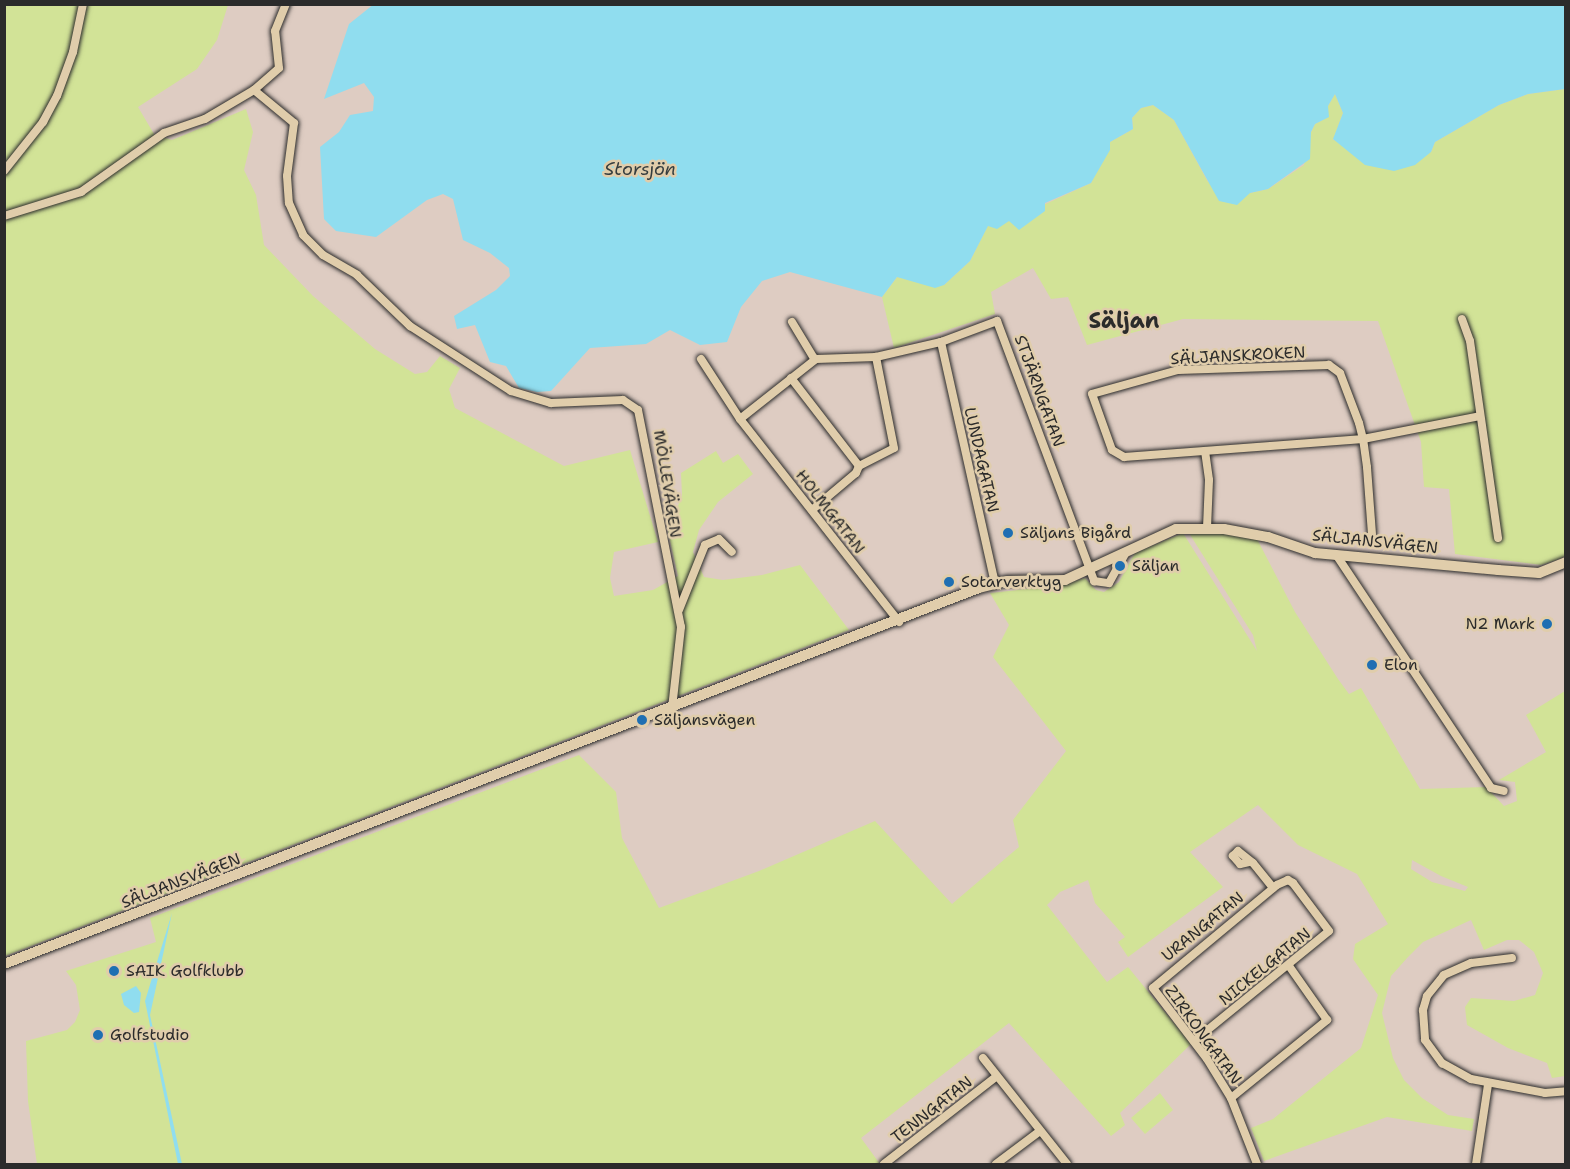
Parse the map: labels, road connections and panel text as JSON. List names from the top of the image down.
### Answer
{
  "streets": {
    "street": [
      "SÄLJANSKROKEN",
      "STJÄRNGATAN",
      "LUNDAGATAN",
      "MÖLLEVÄGEN",
      "HOLMGATAN",
      "SÄLJANSVÄGEN",
      "URANGATAN",
      "NICKELGATAN",
      "ZIRKONGATAN",
      "TENNGATAN"
    ]
  },
  "crossings": [
    ["STJÄRNGATAN", "LUNDAGATAN"],
    ["STJÄRNGATAN", "SÄLJANSVÄGEN"],
    ["LUNDAGATAN", "SÄLJANSVÄGEN"],
    ["MÖLLEVÄGEN", "SÄLJANSVÄGEN"],
    ["HOLMGATAN", "SÄLJANSVÄGEN"],
    ["URANGATAN", "NICKELGATAN"],
    ["URANGATAN", "ZIRKONGATAN"],
    ["NICKELGATAN", "ZIRKONGATAN"]
  ],
  "districts": ["Säljan"],
  "water": ["Storsjön"],
  "places": [
    "Säljans Bigård",
    "Säljan",
    "Sotarverktyg",
    "N2 Mark",
    "Elon",
    "Säljansvägen",
    "SAIK Golfklubb",
    "Golfstudio"
  ]
}
